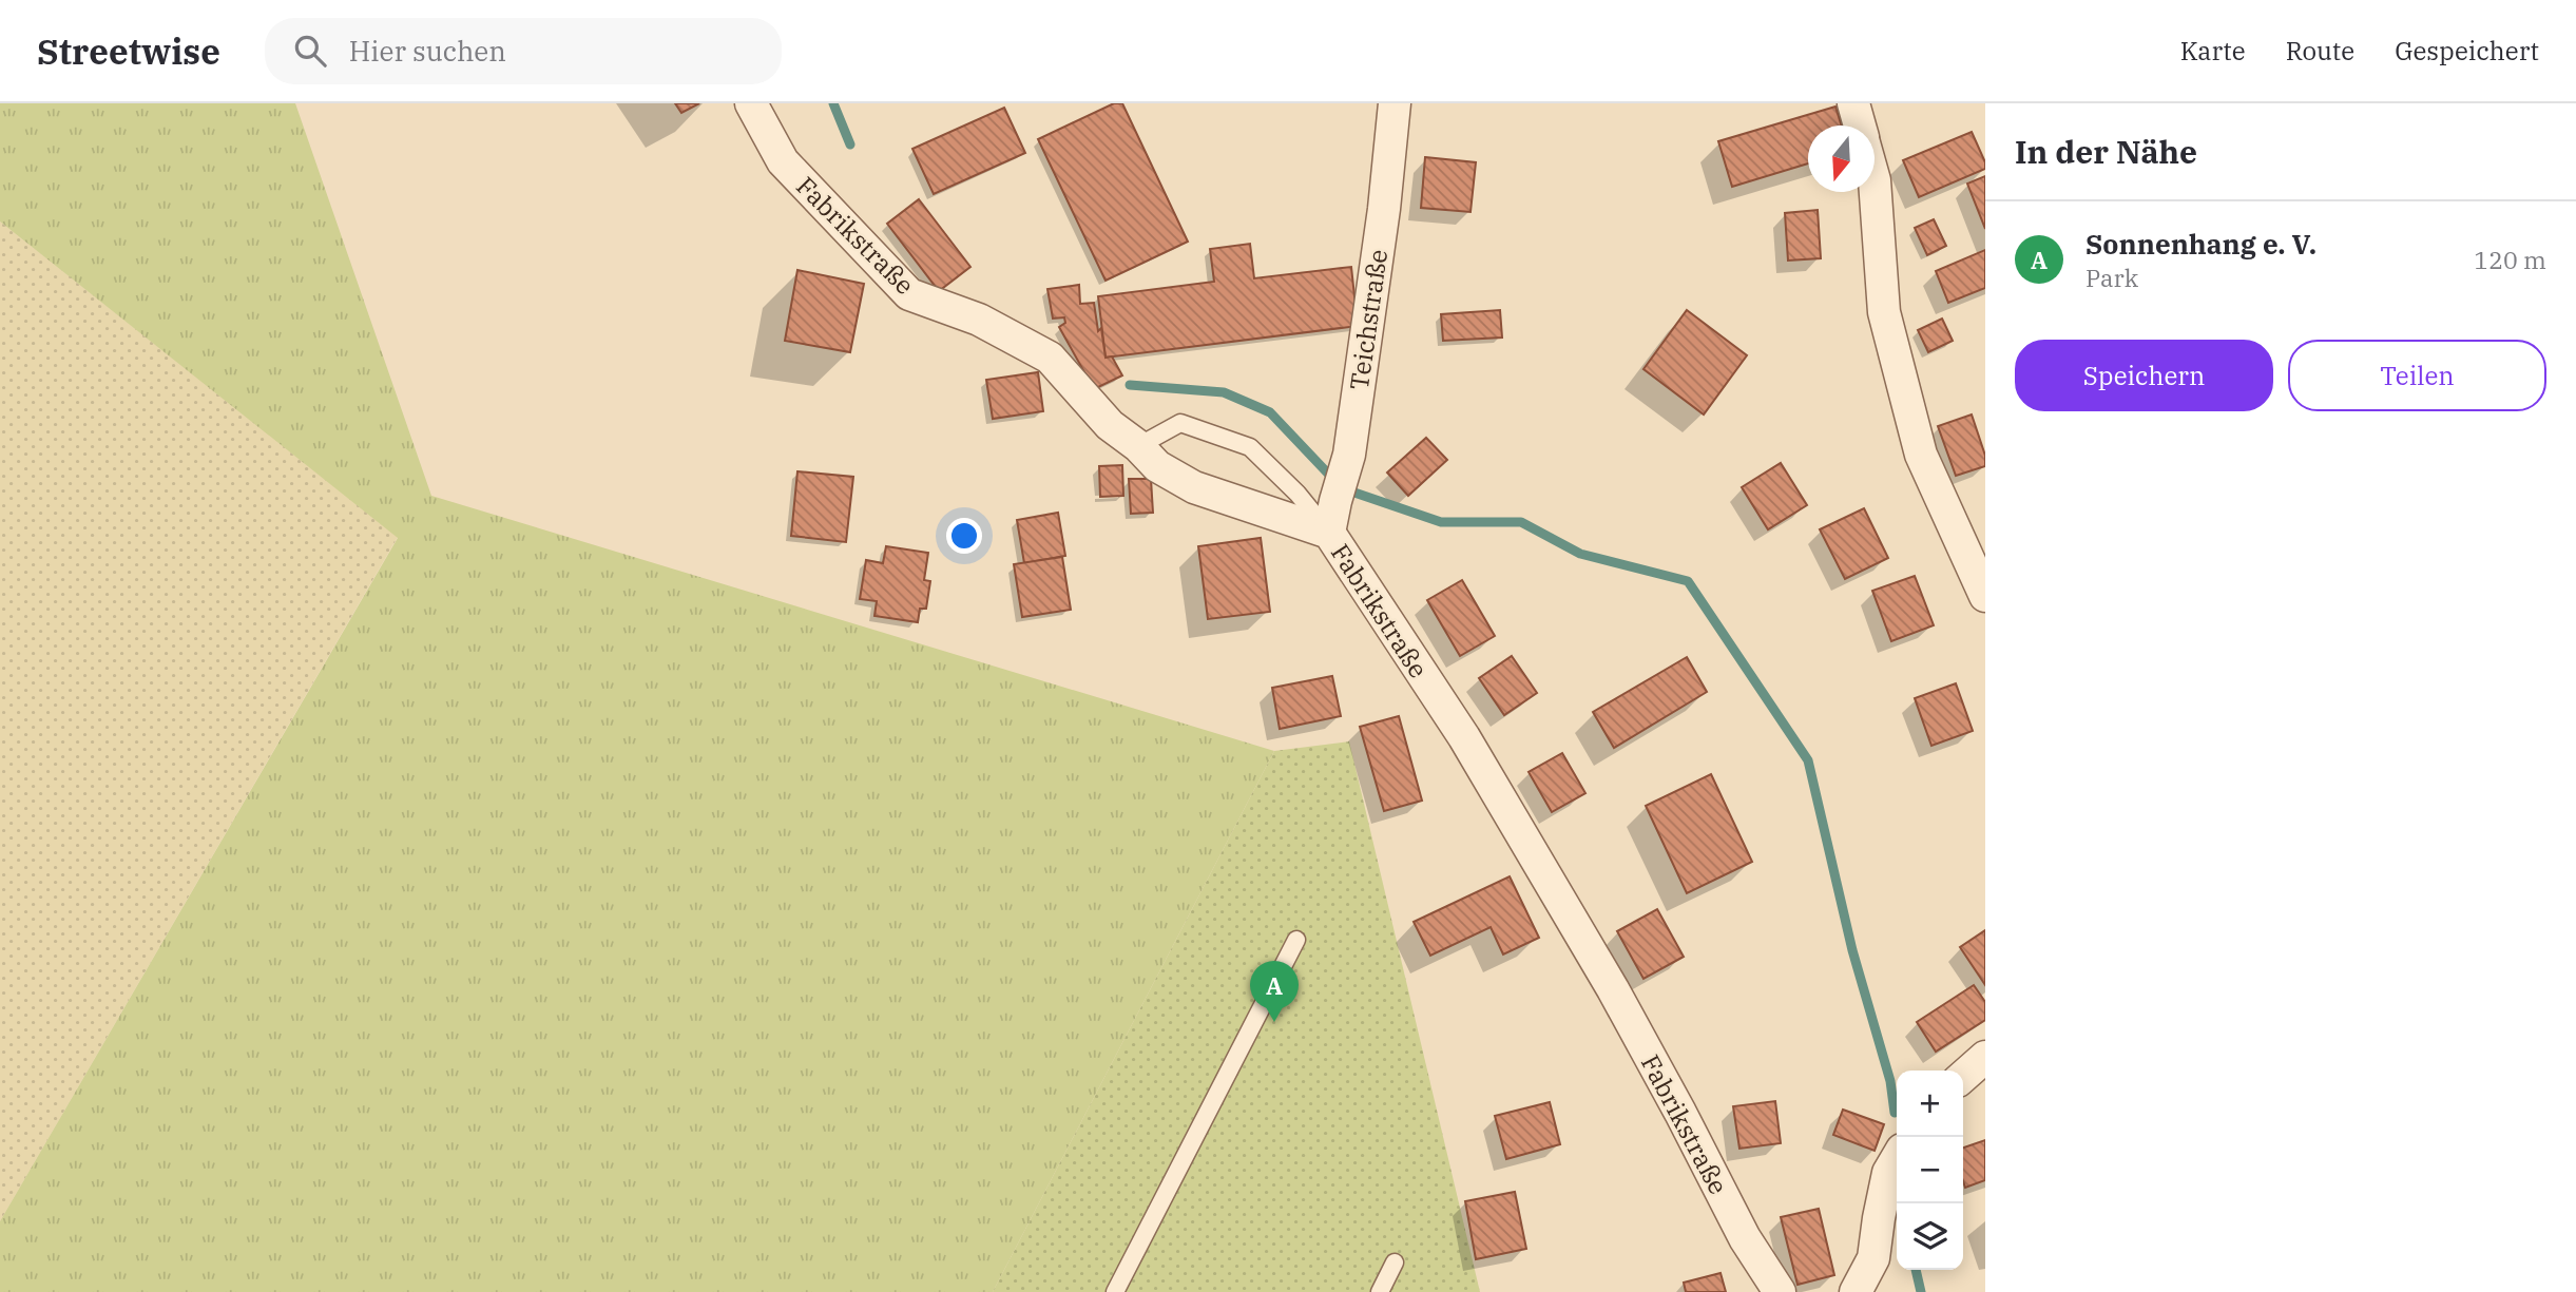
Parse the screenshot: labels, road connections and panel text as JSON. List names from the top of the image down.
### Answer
{
  "streets": {
    "street": ["Fabrikstraße", "Teichstraße"]
  },
  "crossings": [
    ["Fabrikstraße", "Teichstraße"]
  ],
  "north": "bottom",
  "page": {
    "header": "Streetwise",
    "search": "Hier suchen",
    "nav": ["Karte", "Route", "Gespeichert"],
    "heading": "In der Nähe",
    "list": [
      {
        "mark": "A",
        "name": "Sonnenhang e. V.",
        "note": "Park",
        "value": "120 m"
      }
    ],
    "buttons": ["Speichern", "Teilen"],
    "pins": "A",
    "map_buttons": ["+", "−"]
  }
}
